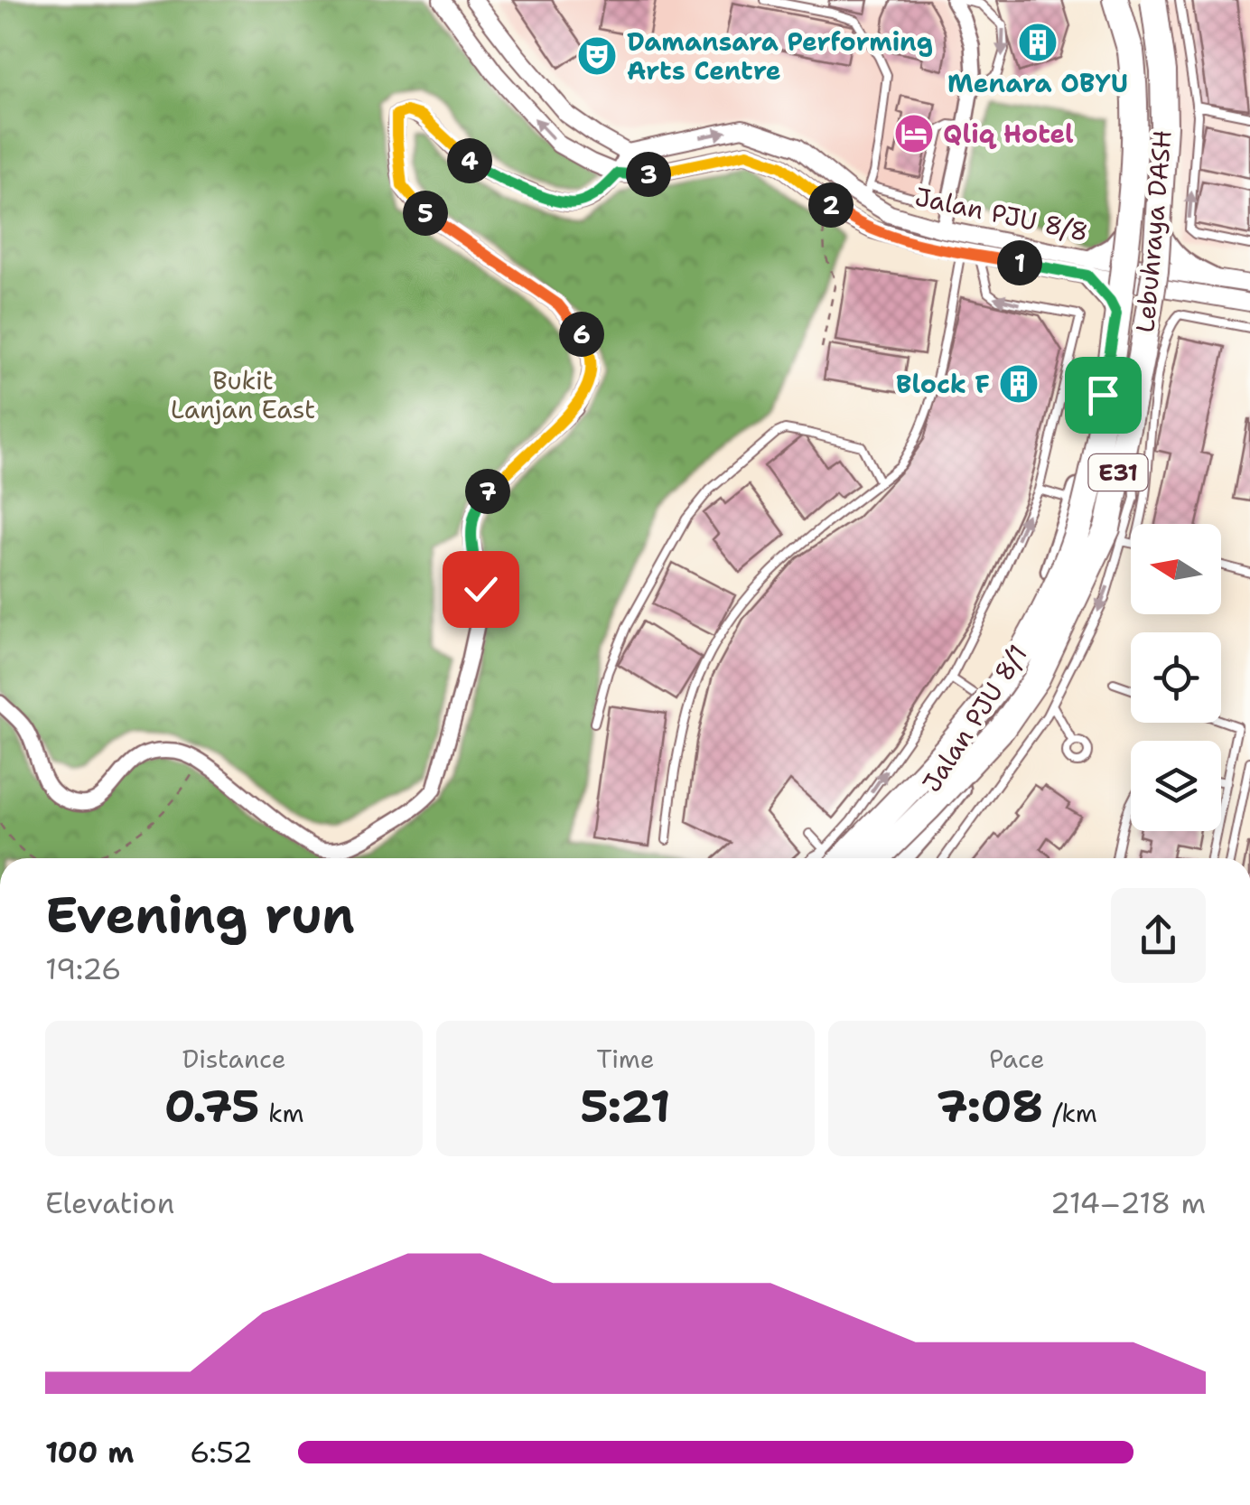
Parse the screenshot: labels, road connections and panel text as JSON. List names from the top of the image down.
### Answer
{
  "streets": {
    "highway": ["Lebuhraya DASH", "E31"],
    "main road": ["Jalan PJU 8/1"],
    "street": ["Jalan PJU 8/8"]
  },
  "crossings": [
    ["Jalan PJU 8/8", "Jalan PJU 8/1"],
    ["Lebuhraya DASH", "Jalan PJU 8/1"]
  ],
  "parks": ["Bukit Lanjan East"],
  "places": {
    "building": ["Menara OBYU", "Block F"],
    "theatre": ["Damansara Performing Arts Centre"],
    "hotel": ["Qliq Hotel"]
  },
  "north": "left",
  "page": {
    "pins": [
      "4",
      "3",
      "2",
      "5",
      "1",
      "6",
      "7"
    ],
    "heading": ["Evening run", "19:26"],
    "stats": [
      ["Distance", "0.75 km"],
      ["Time", "5:21"],
      ["Pace", "7:08 /km"]
    ],
    "chart": ["Elevation", "214–218 m"],
    "list": [
      {
        "name": "100 m",
        "note": "6:52"
      }
    ]
  }
}
